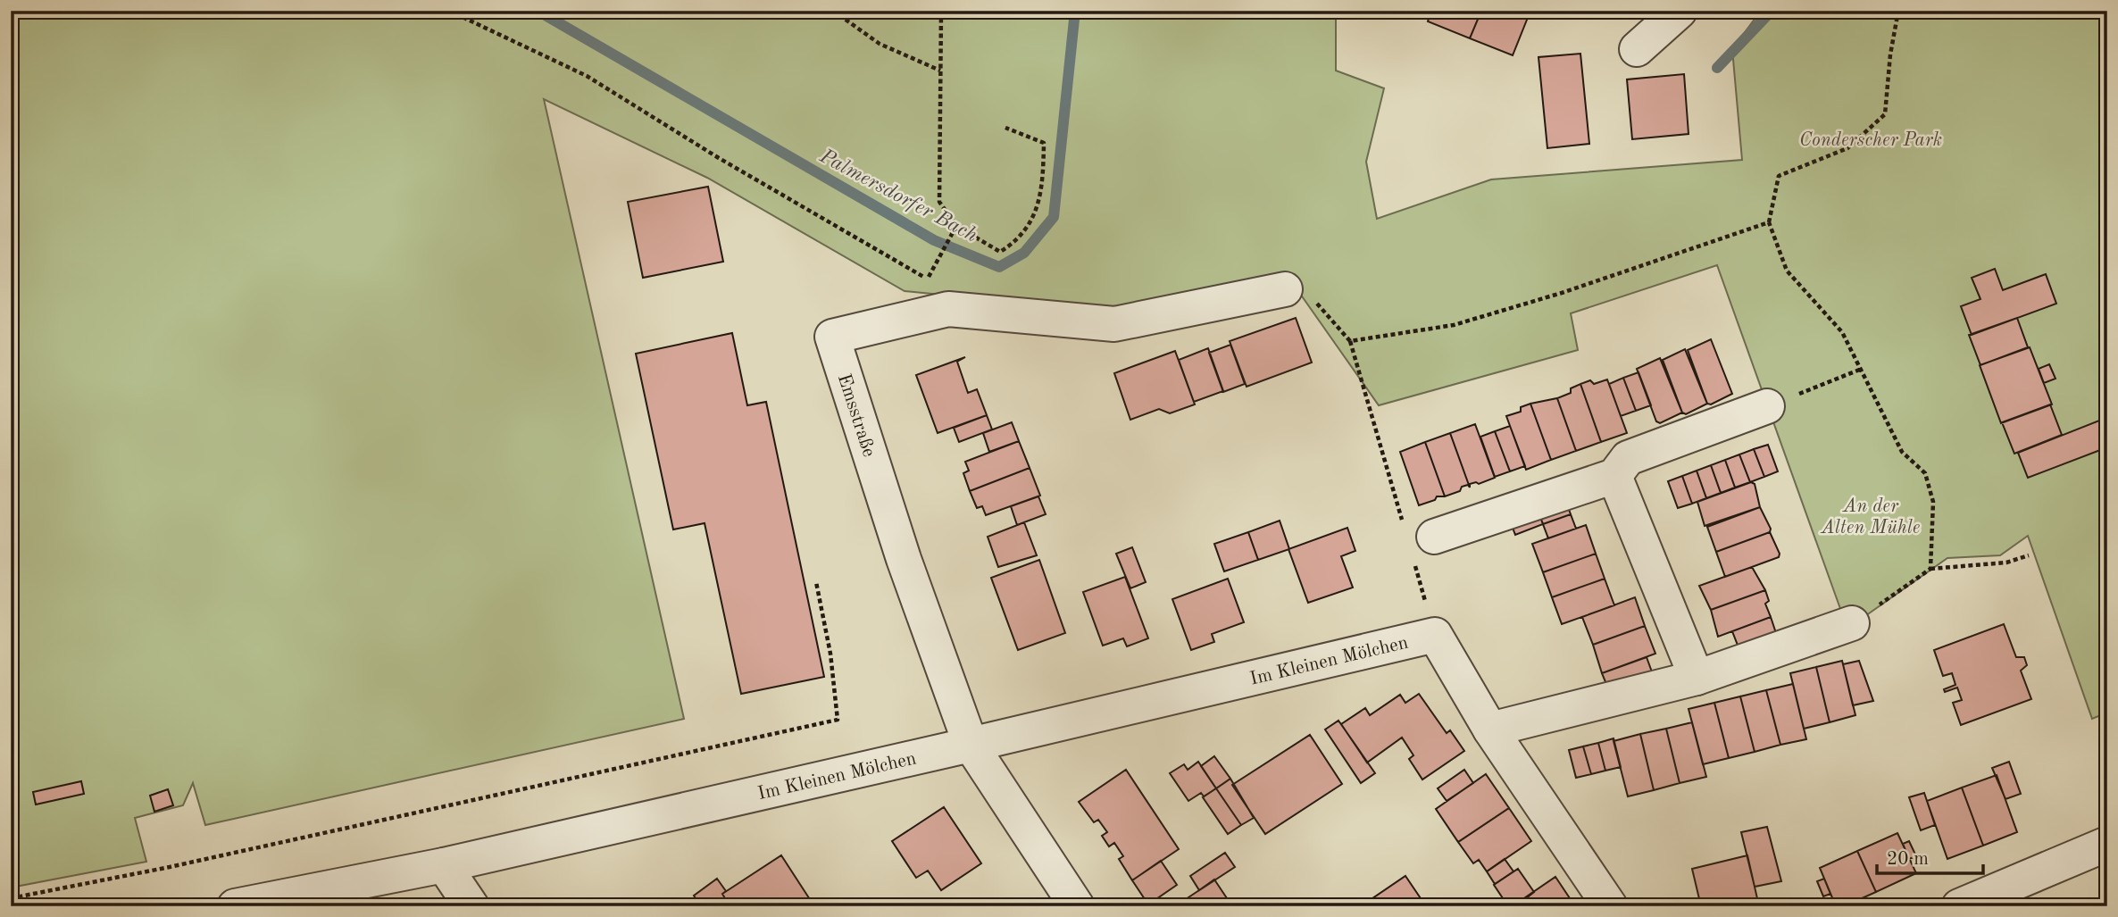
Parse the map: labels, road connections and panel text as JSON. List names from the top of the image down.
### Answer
{
  "streets": {
    "street": ["Emsstraße", "Im Kleinen Mölchen"]
  },
  "crossings": [
    ["Emsstraße", "Im Kleinen Mölchen"]
  ],
  "water": ["Palmersdorfer Bach"],
  "parks": ["Conderscher Park", "An der Alten Mühle"],
  "scale_bar": "20 m"
}
